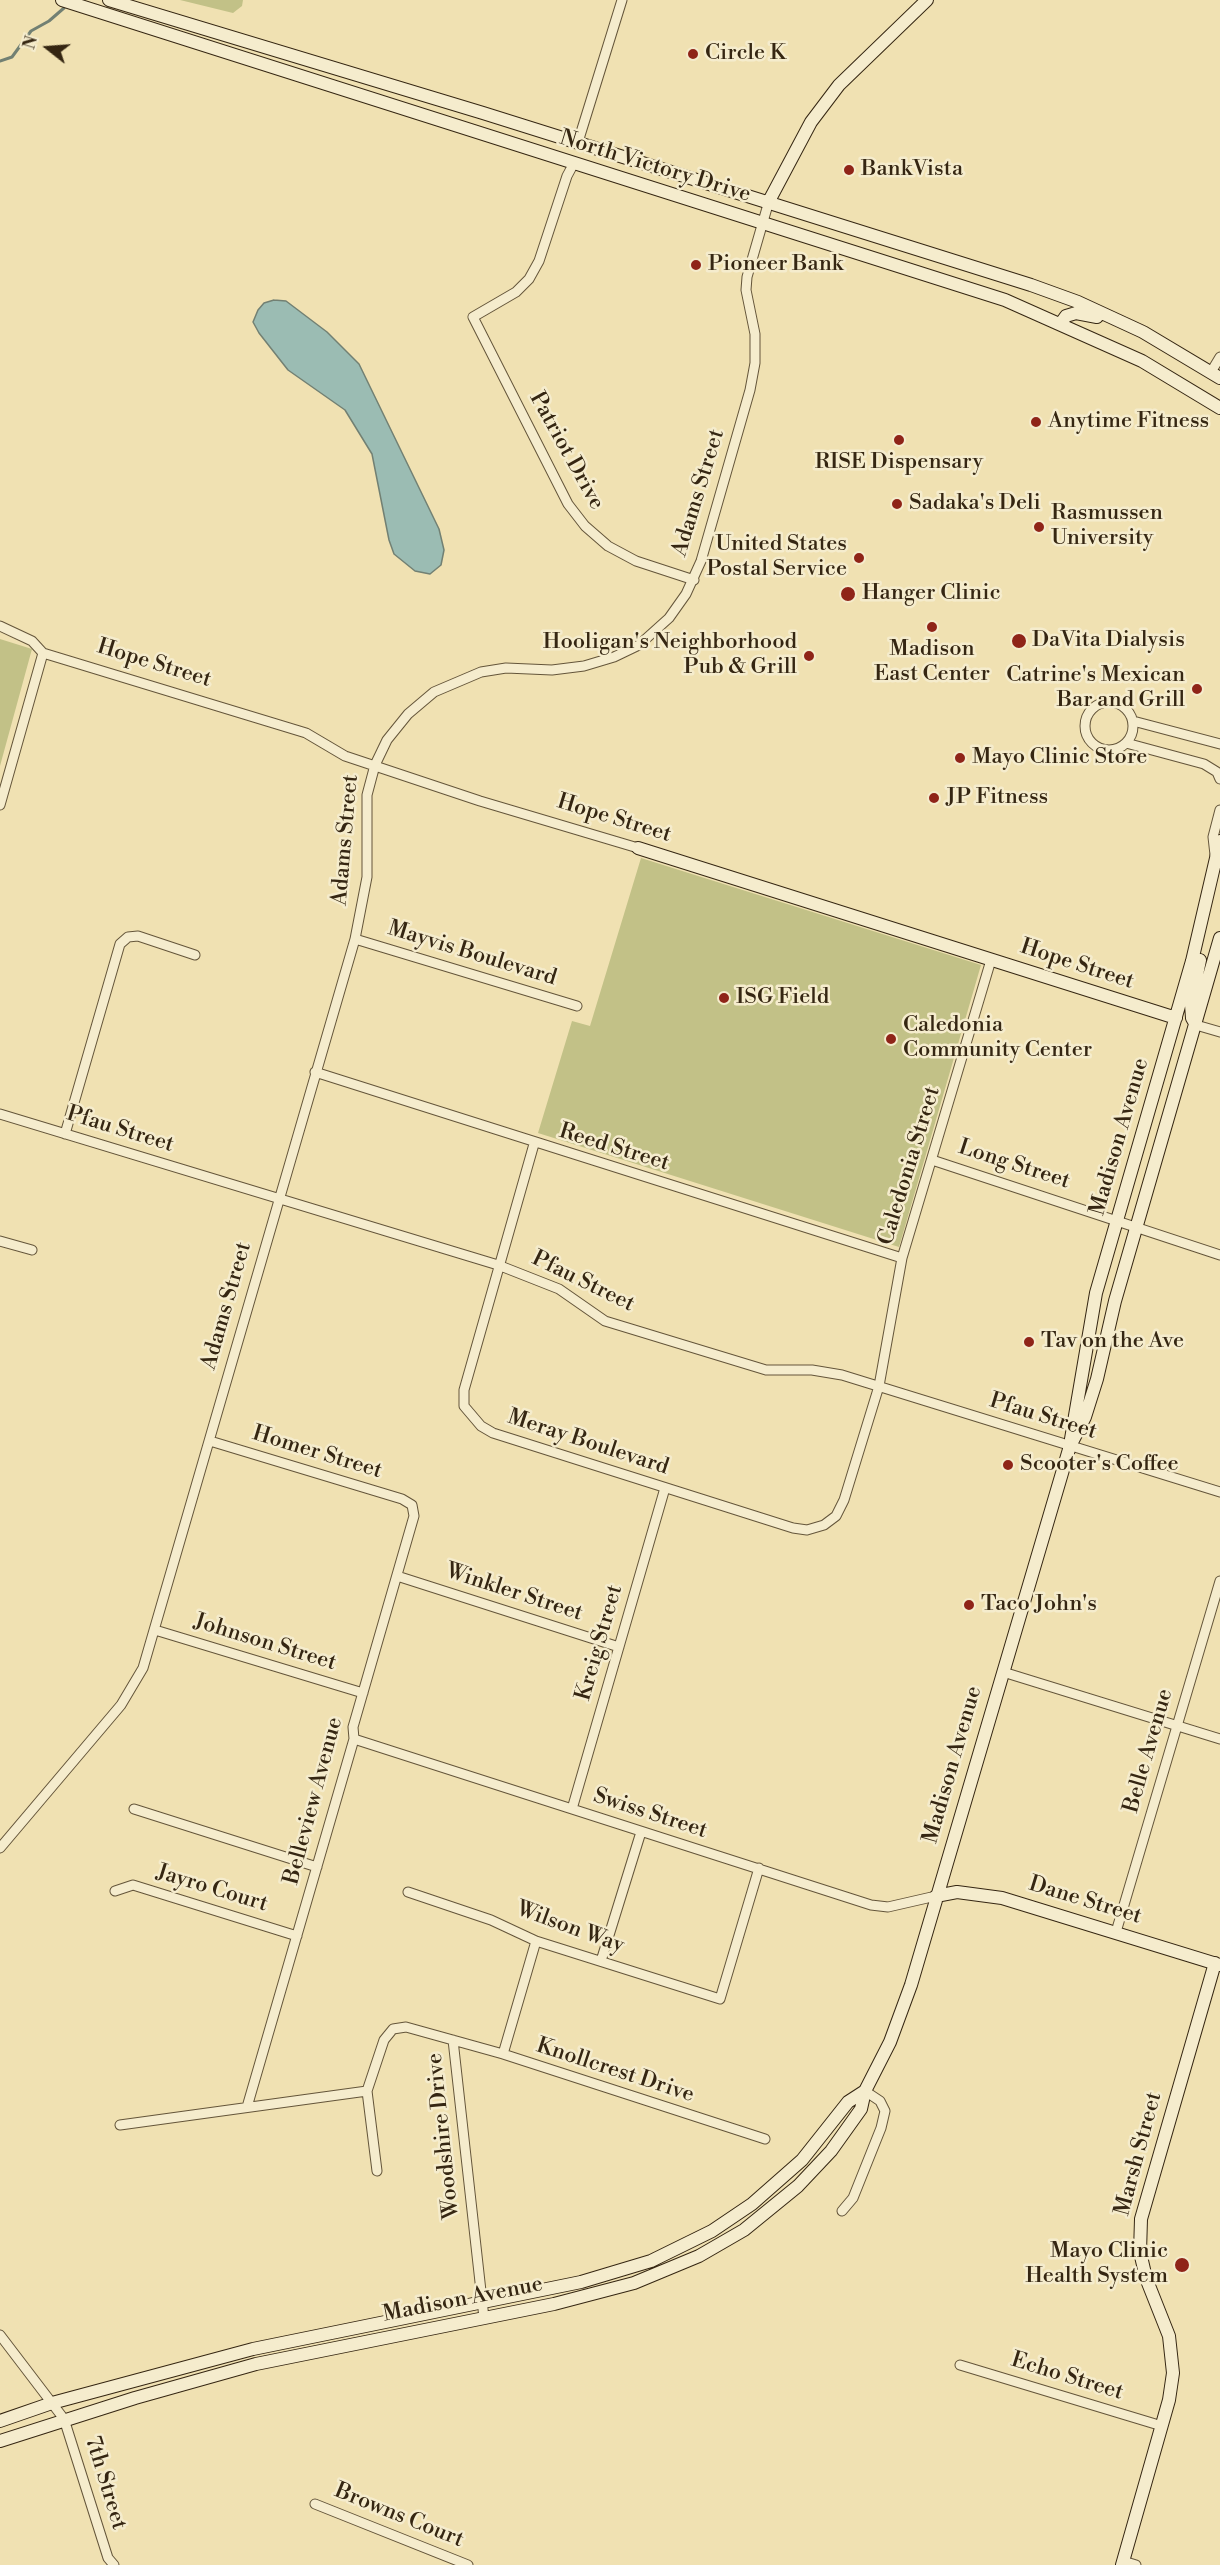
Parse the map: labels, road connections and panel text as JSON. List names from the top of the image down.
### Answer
{
  "streets": {
    "main road": [
      "North Victory Drive",
      "Adams Street",
      "Hope Street",
      "Madison Avenue",
      "Dane Street",
      "Marsh Street"
    ],
    "street": [
      "Patriot Drive",
      "Mayvis Boulevard",
      "Pfau Street",
      "Reed Street",
      "Long Street",
      "Caledonia Street",
      "Meray Boulevard",
      "Homer Street",
      "Winkler Street",
      "Johnson Street",
      "Kreig Street",
      "Belle Avenue",
      "Belleview Avenue",
      "Swiss Street",
      "Jayro Court",
      "Wilson Way",
      "Knollcrest Drive",
      "Woodshire Drive",
      "Echo Street",
      "7th Street",
      "Browns Court"
    ]
  },
  "crossings": [
    ["North Victory Drive", "Patriot Drive"],
    ["North Victory Drive", "Adams Street"],
    ["Patriot Drive", "Adams Street"],
    ["Adams Street", "Hope Street"],
    ["Adams Street", "Mayvis Boulevard"],
    ["Adams Street", "Pfau Street"],
    ["Adams Street", "Reed Street"],
    ["Adams Street", "Homer Street"],
    ["Adams Street", "Johnson Street"],
    ["Hope Street", "Madison Avenue"],
    ["Hope Street", "Caledonia Street"],
    ["Pfau Street", "Madison Avenue"],
    ["Pfau Street", "Caledonia Street"],
    ["Pfau Street", "Meray Boulevard"],
    ["Madison Avenue", "Long Street"],
    ["Madison Avenue", "Swiss Street"],
    ["Madison Avenue", "Dane Street"],
    ["Madison Avenue", "Woodshire Drive"],
    ["Madison Avenue", "7th Street"],
    ["Reed Street", "Caledonia Street"],
    ["Reed Street", "Meray Boulevard"],
    ["Long Street", "Caledonia Street"],
    ["Caledonia Street", "Meray Boulevard"],
    ["Meray Boulevard", "Kreig Street"],
    ["Homer Street", "Belleview Avenue"],
    ["Winkler Street", "Kreig Street"],
    ["Winkler Street", "Belleview Avenue"],
    ["Johnson Street", "Belleview Avenue"],
    ["Kreig Street", "Swiss Street"],
    ["Belle Avenue", "Dane Street"],
    ["Belleview Avenue", "Swiss Street"],
    ["Belleview Avenue", "Jayro Court"],
    ["Swiss Street", "Dane Street"],
    ["Swiss Street", "Wilson Way"],
    ["Dane Street", "Marsh Street"],
    ["Knollcrest Drive", "Woodshire Drive"],
    ["Marsh Street", "Echo Street"]
  ],
  "places": [
    "Circle K",
    "BankVista",
    "Pioneer Bank",
    "Anytime Fitness",
    "RISE Dispensary",
    "Sadaka's Deli",
    "Rasmussen University",
    "United States Postal Service",
    "Hanger Clinic",
    "Madison East Center",
    "DaVita Dialysis",
    "Hooligan's Neighborhood Pub & Grill",
    "Catrine's Mexican Bar and Grill",
    "Mayo Clinic Store",
    "JP Fitness",
    "ISG Field",
    "Caledonia Community Center",
    "Tav on the Ave",
    "Scooter's Coffee",
    "Taco John's",
    "Mayo Clinic Health System"
  ],
  "north": "left"
}
